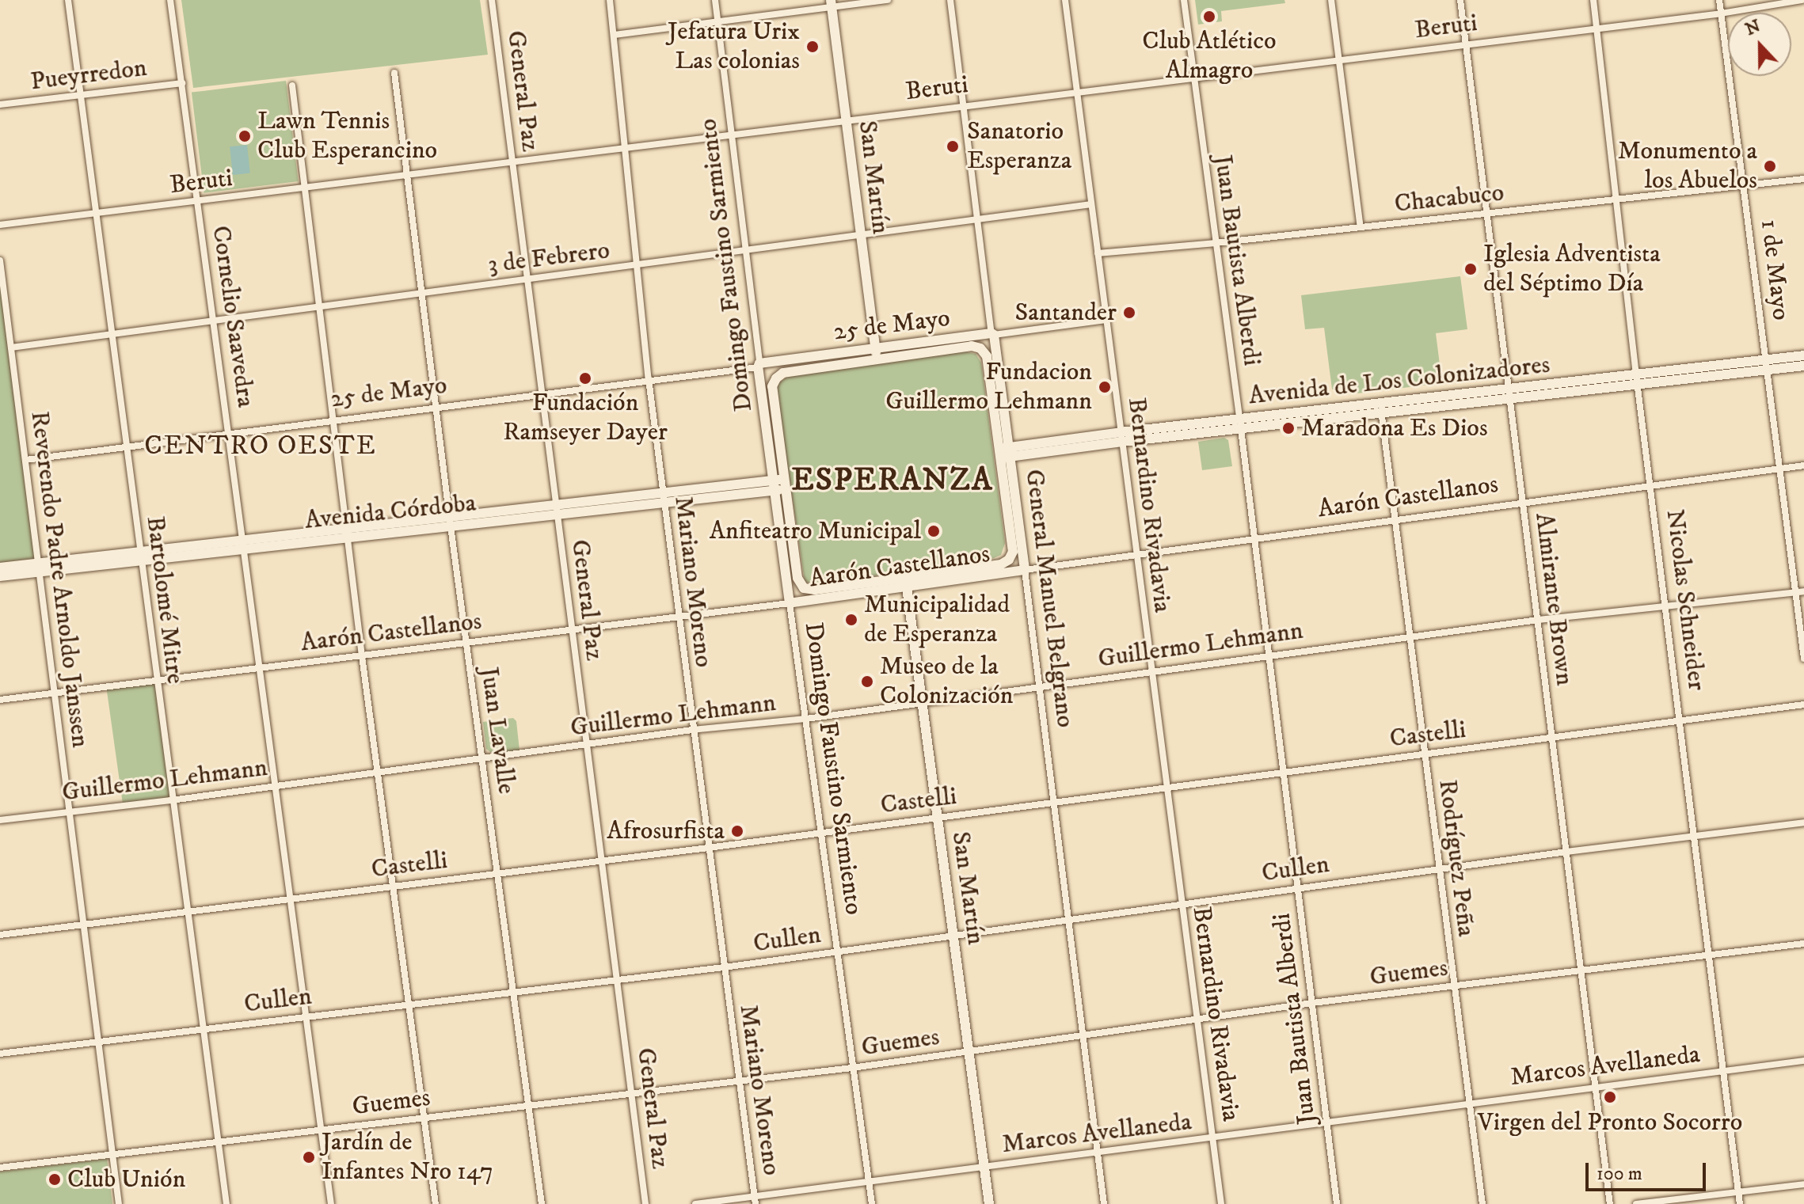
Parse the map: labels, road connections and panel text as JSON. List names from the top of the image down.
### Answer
{
  "streets": {
    "main road": [
      "San Martín",
      "Domingo Faustino Sarmiento",
      "25 de Mayo",
      "Avenida de Los Colonizadores",
      "Aarón Castellanos",
      "Avenida Córdoba",
      "General Manuel Belgrano"
    ],
    "street": [
      "Beruti",
      "Pueyrredon",
      "General Paz",
      "Chacabuco",
      "3 de Febrero",
      "Juan Bautista Alberdi",
      "1 de Mayo",
      "Cornelio Saavedra",
      "Bernardino Rivadavia",
      "Reverendo Padre Arnoldo Janssen",
      "Mariano Moreno",
      "Almirante Brown",
      "Bartolomé Mitre",
      "Nicolas Schneider",
      "Guillermo Lehmann",
      "Juan Lavalle",
      "Castelli",
      "Rodríguez Peña",
      "Cullen",
      "Guemes",
      "Marcos Avellaneda"
    ]
  },
  "crossings": [
    ["Beruti", "General Paz"],
    ["Beruti", "San Martín"],
    ["Beruti", "Juan Bautista Alberdi"],
    ["Beruti", "Domingo Faustino Sarmiento"],
    ["Beruti", "1 de Mayo"],
    ["Beruti", "Cornelio Saavedra"],
    ["Beruti", "Bernardino Rivadavia"],
    ["Beruti", "Mariano Moreno"],
    ["Beruti", "General Manuel Belgrano"],
    ["Beruti", "Almirante Brown"],
    ["Beruti", "Bartolomé Mitre"],
    ["Beruti", "Nicolas Schneider"],
    ["Beruti", "Juan Lavalle"],
    ["Pueyrredon", "Cornelio Saavedra"],
    ["Pueyrredon", "Bartolomé Mitre"],
    ["General Paz", "3 de Febrero"],
    ["General Paz", "25 de Mayo"],
    ["General Paz", "Aarón Castellanos"],
    ["General Paz", "Avenida Córdoba"],
    ["General Paz", "Guillermo Lehmann"],
    ["General Paz", "Castelli"],
    ["General Paz", "Cullen"],
    ["General Paz", "Guemes"],
    ["San Martín", "3 de Febrero"],
    ["San Martín", "25 de Mayo"],
    ["San Martín", "Aarón Castellanos"],
    ["San Martín", "Guillermo Lehmann"],
    ["San Martín", "Castelli"],
    ["San Martín", "Cullen"],
    ["San Martín", "Guemes"],
    ["San Martín", "Marcos Avellaneda"],
    ["Chacabuco", "Juan Bautista Alberdi"],
    ["Chacabuco", "1 de Mayo"],
    ["Chacabuco", "Bernardino Rivadavia"],
    ["Chacabuco", "Almirante Brown"],
    ["Chacabuco", "Nicolas Schneider"],
    ["3 de Febrero", "Domingo Faustino Sarmiento"],
    ["3 de Febrero", "Cornelio Saavedra"],
    ["3 de Febrero", "Bernardino Rivadavia"],
    ["3 de Febrero", "Reverendo Padre Arnoldo Janssen"],
    ["3 de Febrero", "Mariano Moreno"],
    ["3 de Febrero", "General Manuel Belgrano"],
    ["3 de Febrero", "Bartolomé Mitre"],
    ["3 de Febrero", "Juan Lavalle"],
    ["Juan Bautista Alberdi", "Avenida de Los Colonizadores"],
    ["Juan Bautista Alberdi", "Aarón Castellanos"],
    ["Juan Bautista Alberdi", "Guillermo Lehmann"],
    ["Juan Bautista Alberdi", "Castelli"],
    ["Juan Bautista Alberdi", "Cullen"],
    ["Juan Bautista Alberdi", "Guemes"],
    ["Juan Bautista Alberdi", "Marcos Avellaneda"],
    ["Domingo Faustino Sarmiento", "25 de Mayo"],
    ["Domingo Faustino Sarmiento", "Aarón Castellanos"],
    ["Domingo Faustino Sarmiento", "Avenida Córdoba"],
    ["Domingo Faustino Sarmiento", "Guillermo Lehmann"],
    ["Domingo Faustino Sarmiento", "Castelli"],
    ["Domingo Faustino Sarmiento", "Cullen"],
    ["Domingo Faustino Sarmiento", "Guemes"],
    ["Domingo Faustino Sarmiento", "Marcos Avellaneda"],
    ["1 de Mayo", "Avenida de Los Colonizadores"],
    ["1 de Mayo", "Aarón Castellanos"],
    ["1 de Mayo", "Guillermo Lehmann"],
    ["Cornelio Saavedra", "25 de Mayo"],
    ["Cornelio Saavedra", "Aarón Castellanos"],
    ["Cornelio Saavedra", "Avenida Córdoba"],
    ["Cornelio Saavedra", "Guillermo Lehmann"],
    ["Cornelio Saavedra", "Castelli"],
    ["Cornelio Saavedra", "Cullen"],
    ["Cornelio Saavedra", "Guemes"],
    ["25 de Mayo", "Bernardino Rivadavia"],
    ["25 de Mayo", "Reverendo Padre Arnoldo Janssen"],
    ["25 de Mayo", "Mariano Moreno"],
    ["25 de Mayo", "General Manuel Belgrano"],
    ["25 de Mayo", "Bartolomé Mitre"],
    ["25 de Mayo", "Juan Lavalle"],
    ["Avenida de Los Colonizadores", "Bernardino Rivadavia"],
    ["Avenida de Los Colonizadores", "General Manuel Belgrano"],
    ["Avenida de Los Colonizadores", "Almirante Brown"],
    ["Avenida de Los Colonizadores", "Nicolas Schneider"],
    ["Avenida de Los Colonizadores", "Rodríguez Peña"],
    ["Aarón Castellanos", "Bernardino Rivadavia"],
    ["Aarón Castellanos", "Reverendo Padre Arnoldo Janssen"],
    ["Aarón Castellanos", "Mariano Moreno"],
    ["Aarón Castellanos", "General Manuel Belgrano"],
    ["Aarón Castellanos", "Almirante Brown"],
    ["Aarón Castellanos", "Bartolomé Mitre"],
    ["Aarón Castellanos", "Nicolas Schneider"],
    ["Aarón Castellanos", "Juan Lavalle"],
    ["Aarón Castellanos", "Rodríguez Peña"],
    ["Bernardino Rivadavia", "Guillermo Lehmann"],
    ["Bernardino Rivadavia", "Castelli"],
    ["Bernardino Rivadavia", "Cullen"],
    ["Bernardino Rivadavia", "Guemes"],
    ["Bernardino Rivadavia", "Marcos Avellaneda"],
    ["Avenida Córdoba", "Reverendo Padre Arnoldo Janssen"],
    ["Avenida Córdoba", "Mariano Moreno"],
    ["Avenida Córdoba", "Bartolomé Mitre"],
    ["Avenida Córdoba", "Juan Lavalle"],
    ["Reverendo Padre Arnoldo Janssen", "Guillermo Lehmann"],
    ["Reverendo Padre Arnoldo Janssen", "Castelli"],
    ["Reverendo Padre Arnoldo Janssen", "Cullen"],
    ["Reverendo Padre Arnoldo Janssen", "Guemes"],
    ["Mariano Moreno", "Guillermo Lehmann"],
    ["Mariano Moreno", "Castelli"],
    ["Mariano Moreno", "Cullen"],
    ["Mariano Moreno", "Guemes"],
    ["Mariano Moreno", "Marcos Avellaneda"],
    ["General Manuel Belgrano", "Guillermo Lehmann"],
    ["General Manuel Belgrano", "Castelli"],
    ["General Manuel Belgrano", "Cullen"],
    ["General Manuel Belgrano", "Guemes"],
    ["General Manuel Belgrano", "Marcos Avellaneda"],
    ["Almirante Brown", "Guillermo Lehmann"],
    ["Almirante Brown", "Castelli"],
    ["Almirante Brown", "Cullen"],
    ["Almirante Brown", "Guemes"],
    ["Almirante Brown", "Marcos Avellaneda"],
    ["Bartolomé Mitre", "Guillermo Lehmann"],
    ["Bartolomé Mitre", "Castelli"],
    ["Bartolomé Mitre", "Cullen"],
    ["Bartolomé Mitre", "Guemes"],
    ["Nicolas Schneider", "Guillermo Lehmann"],
    ["Nicolas Schneider", "Castelli"],
    ["Nicolas Schneider", "Cullen"],
    ["Nicolas Schneider", "Guemes"],
    ["Nicolas Schneider", "Marcos Avellaneda"],
    ["Guillermo Lehmann", "Juan Lavalle"],
    ["Guillermo Lehmann", "Rodríguez Peña"],
    ["Juan Lavalle", "Castelli"],
    ["Juan Lavalle", "Cullen"],
    ["Juan Lavalle", "Guemes"],
    ["Castelli", "Rodríguez Peña"],
    ["Rodríguez Peña", "Cullen"],
    ["Rodríguez Peña", "Guemes"],
    ["Rodríguez Peña", "Marcos Avellaneda"]
  ],
  "districts": ["CENTRO OESTE", "ESPERANZA"],
  "places": [
    "Club Atlético Almagro",
    "Jefatura Urix Las colonias",
    "Lawn Tennis Club Esperancino",
    "Sanatorio Esperanza",
    "Monumento a los Abuelos",
    "Iglesia Adventista del Séptimo Día",
    "Santander",
    "Fundación Ramseyer Dayer",
    "Fundacion Guillermo Lehmann",
    "Maradona Es Dios",
    "Anfiteatro Municipal",
    "Municipalidad de Esperanza",
    "Museo de la Colonización",
    "Afrosurfista",
    "Virgen del Pronto Socorro",
    "Jardín de Infantes Nro 147",
    "Club Unión"
  ],
  "scale_bar": "100 m",
  "north": "top"
}
